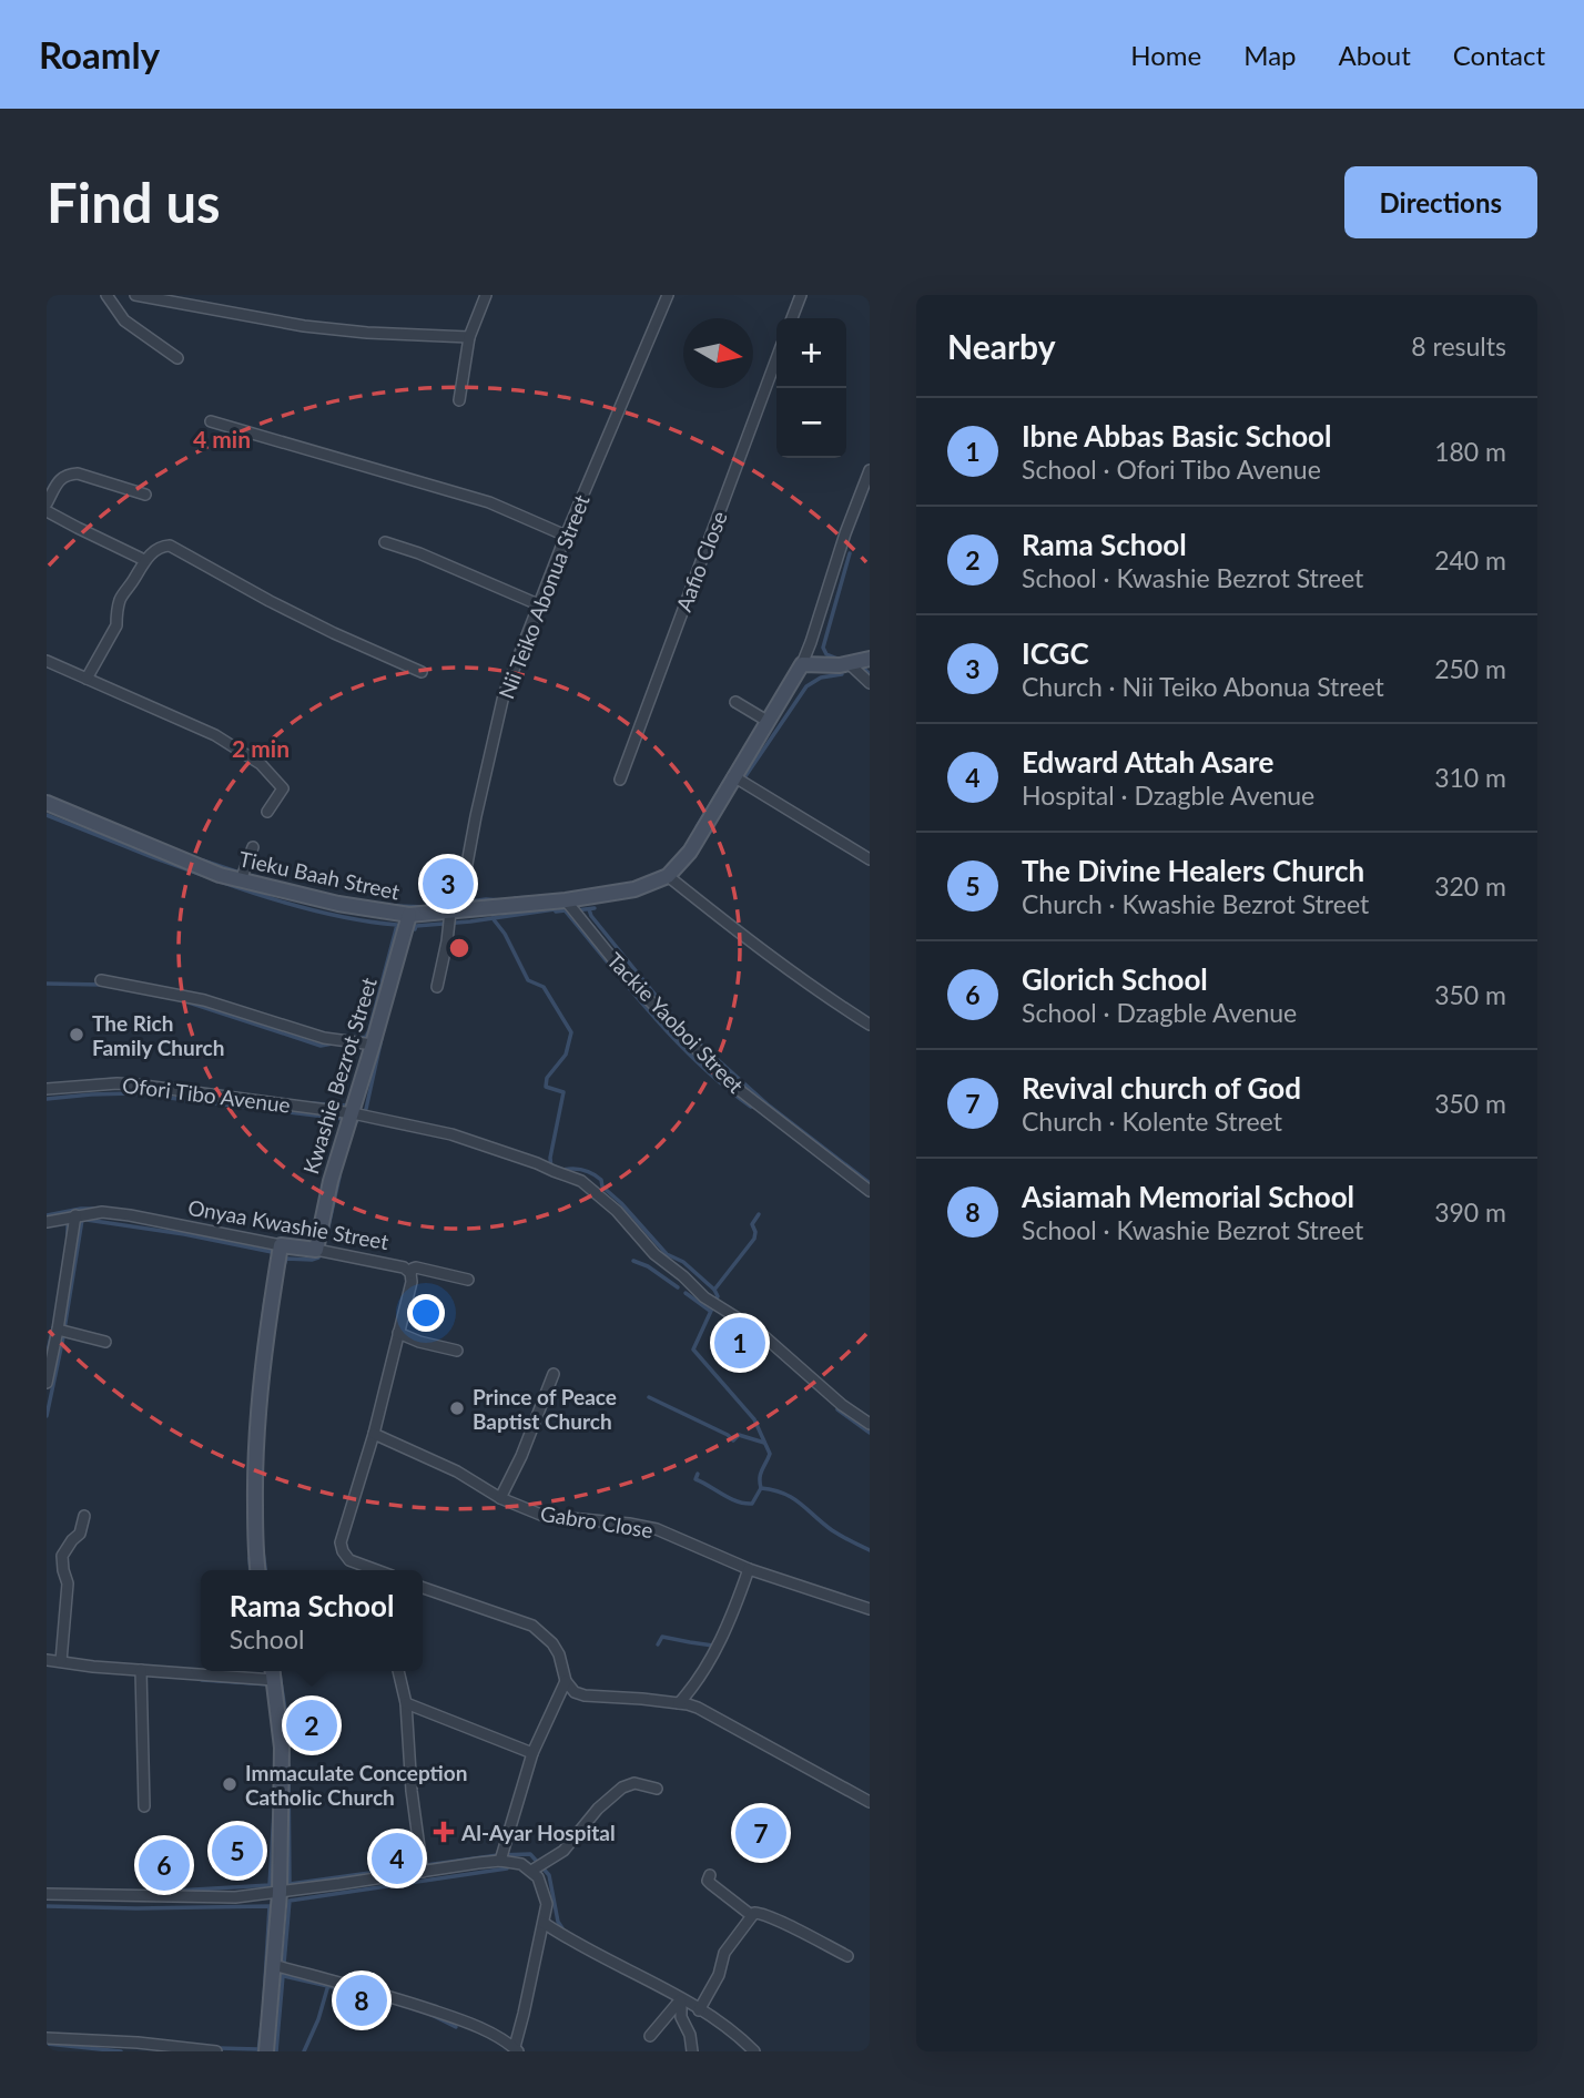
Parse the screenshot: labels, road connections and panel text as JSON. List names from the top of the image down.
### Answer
{
  "streets": {
    "street": [
      "Aafio Close",
      "Nii Teiko Abonua Street",
      "Tieku Baah Street",
      "Tackie Yaoboi Street",
      "Kwashie Bezrot Street",
      "Ofori Tibo Avenue",
      "Onyaa Kwashie Street",
      "Gabro Close"
    ]
  },
  "crossings": [
    ["Nii Teiko Abonua Street", "Tieku Baah Street"],
    ["Tieku Baah Street", "Tackie Yaoboi Street"],
    ["Tieku Baah Street", "Kwashie Bezrot Street"],
    ["Kwashie Bezrot Street", "Ofori Tibo Avenue"],
    ["Kwashie Bezrot Street", "Onyaa Kwashie Street"],
    ["Onyaa Kwashie Street", "Gabro Close"]
  ],
  "places": {
    "other": ["The Rich Family Church", "Prince of Peace Baptist Church", "Immaculate Conception Catholic Church"],
    "health": ["Al-Ayar Hospital"]
  },
  "north": "right",
  "page": {
    "header": "Roamly",
    "nav": [
      "Home",
      "Map",
      "About",
      "Contact"
    ],
    "buttons": "Directions",
    "title": "Find us",
    "heading": ["Nearby", "8 results"],
    "map_buttons": ["+", "−"],
    "list": [
      {
        "mark": "1",
        "name": "Ibne Abbas Basic School",
        "note": "School · Ofori Tibo Avenue",
        "value": "180 m"
      },
      {
        "mark": "2",
        "name": "Rama School",
        "note": "School · Kwashie Bezrot Street",
        "value": "240 m"
      },
      {
        "mark": "3",
        "name": "ICGC",
        "note": "Church · Nii Teiko Abonua Street",
        "value": "250 m"
      },
      {
        "mark": "4",
        "name": "Edward Attah Asare",
        "note": "Hospital · Dzagble Avenue",
        "value": "310 m"
      },
      {
        "mark": "5",
        "name": "The Divine Healers Church",
        "note": "Church · Kwashie Bezrot Street",
        "value": "320 m"
      },
      {
        "mark": "6",
        "name": "Glorich School",
        "note": "School · Dzagble Avenue",
        "value": "350 m"
      },
      {
        "mark": "7",
        "name": "Revival church of God",
        "note": "Church · Kolente Street",
        "value": "350 m"
      },
      {
        "mark": "8",
        "name": "Asiamah Memorial School",
        "note": "School · Kwashie Bezrot Street",
        "value": "390 m"
      }
    ],
    "pins": [
      "3",
      "1",
      "2",
      "7",
      "5",
      "4",
      "6",
      "8"
    ],
    "popup": ["Rama School", "School"]
  },
  "rings": ["4 min", "2 min"]
}
